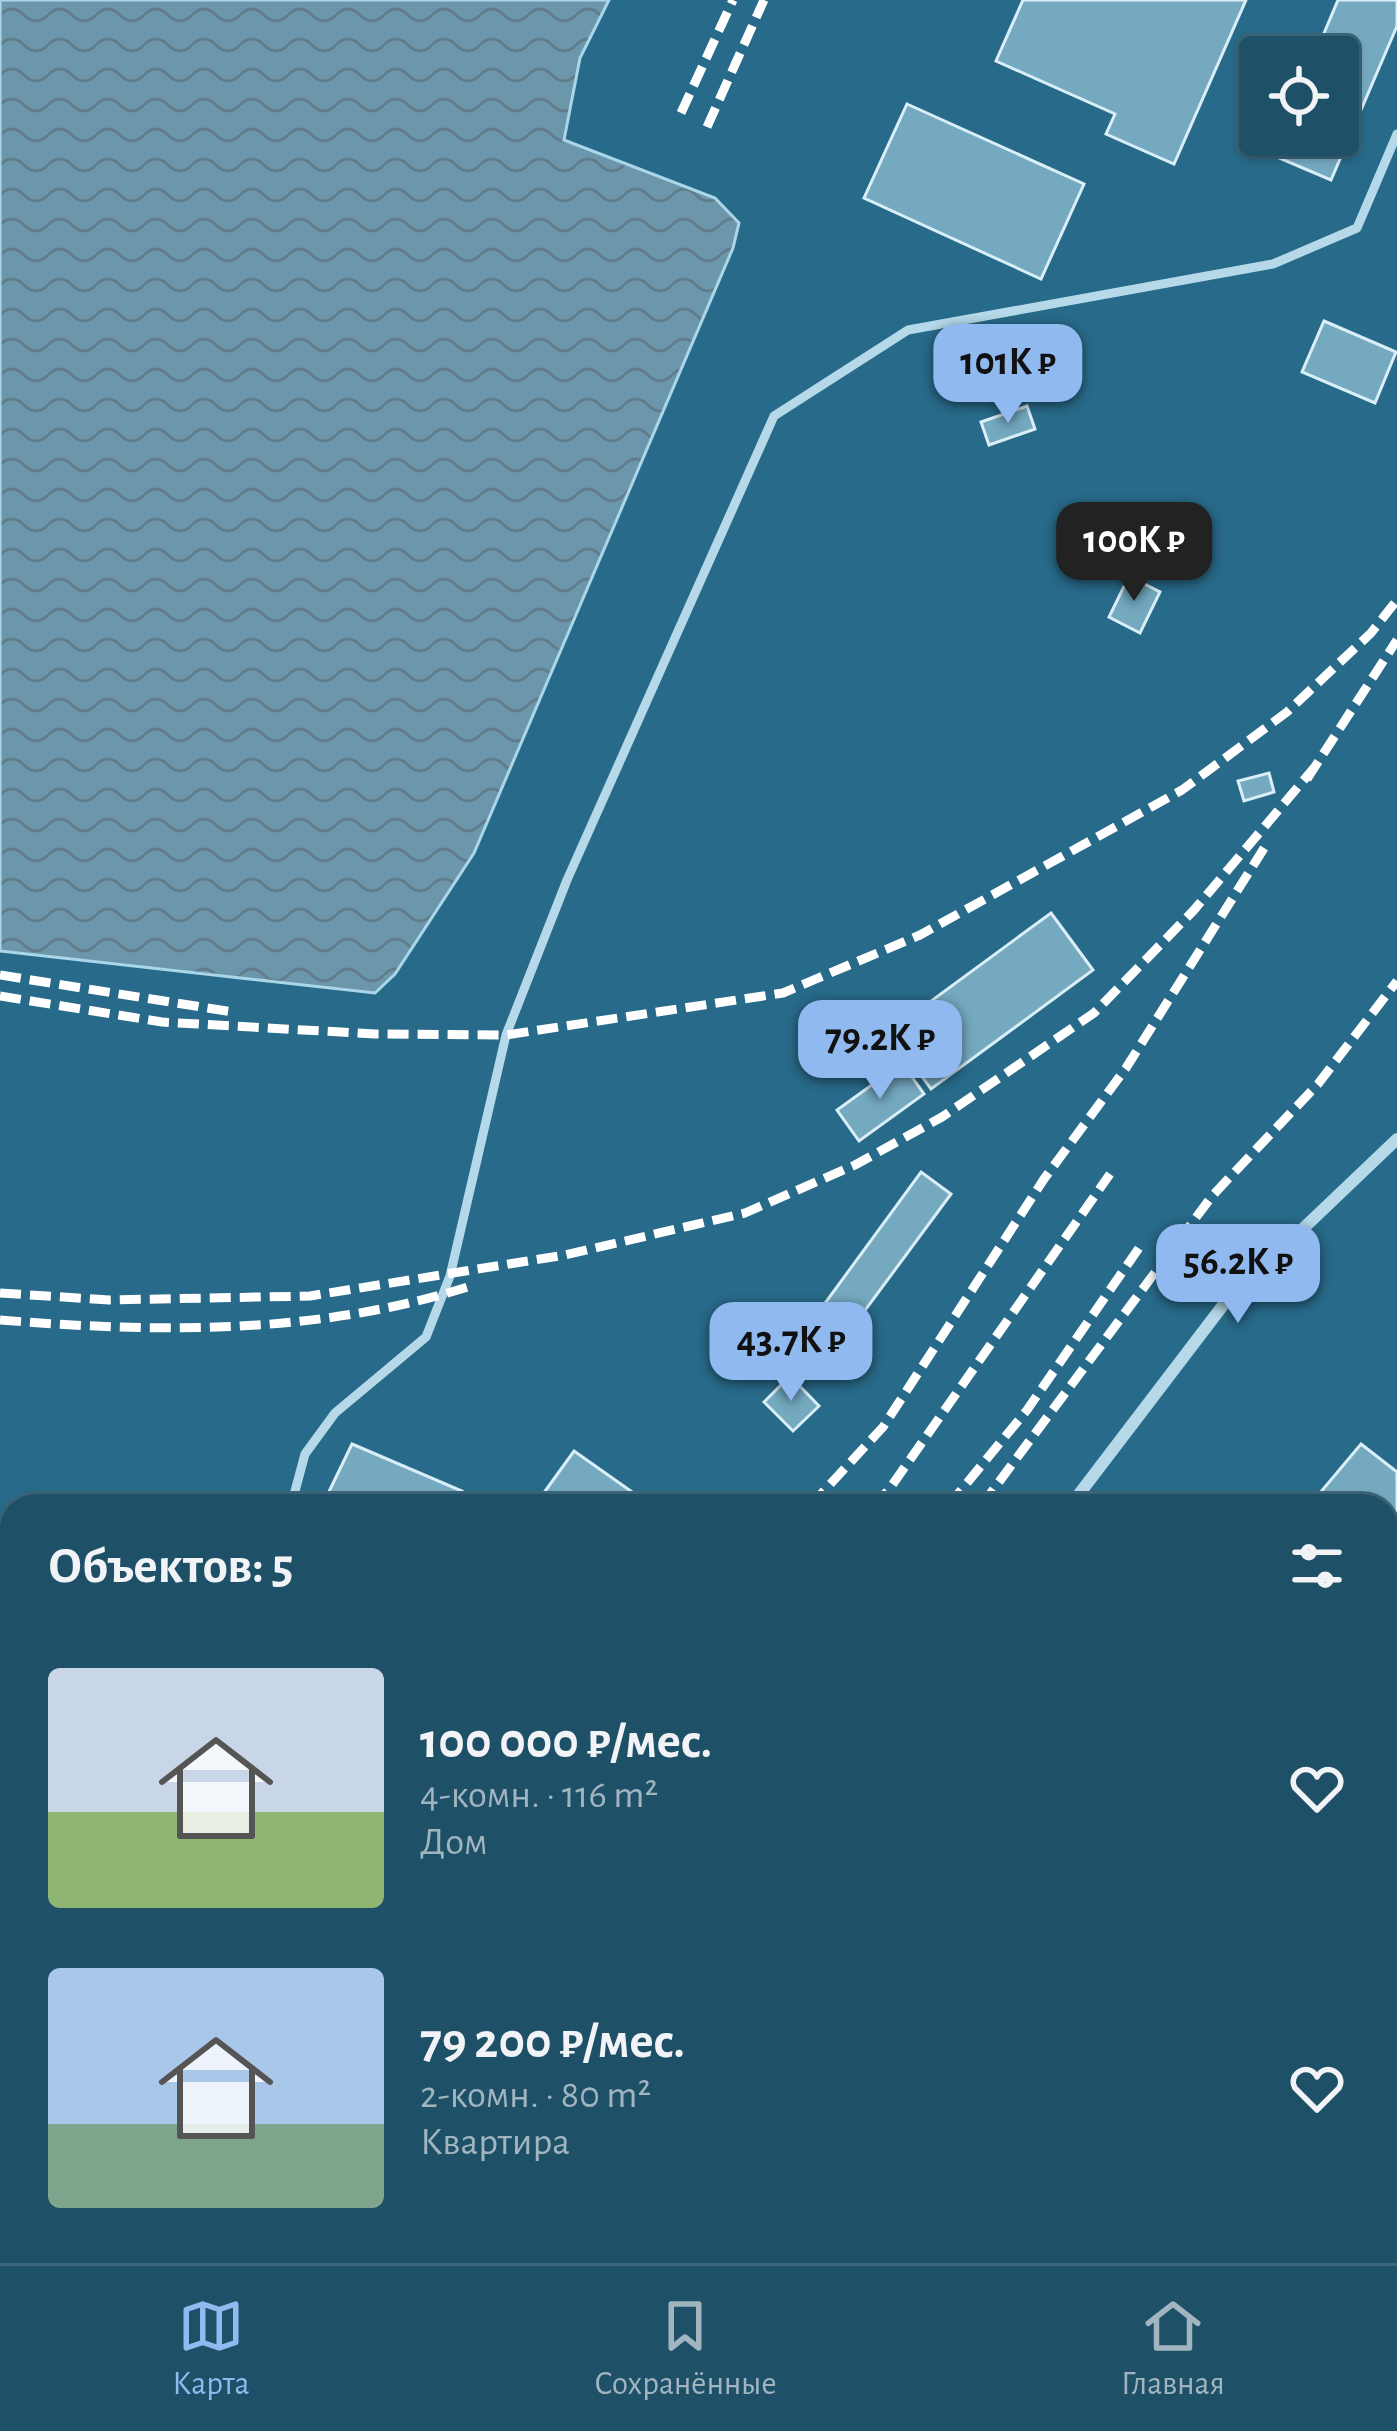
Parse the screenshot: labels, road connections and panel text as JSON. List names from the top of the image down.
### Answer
{
  "page": {
    "price": [
      "101K ₽",
      "100K ₽",
      "79.2K ₽",
      "56.2K ₽",
      "43.7K ₽"
    ],
    "heading": "Объектов: 5",
    "list": [
      {
        "name": "100 000 ₽/мес.",
        "note": "4-комн. · 116 m² · Дом"
      },
      {
        "name": "79 200 ₽/мес.",
        "note": "2-комн. · 80 m² · Квартира"
      }
    ],
    "tabs": ["Карта", "Сохранённые", "Главная"]
  }
}
